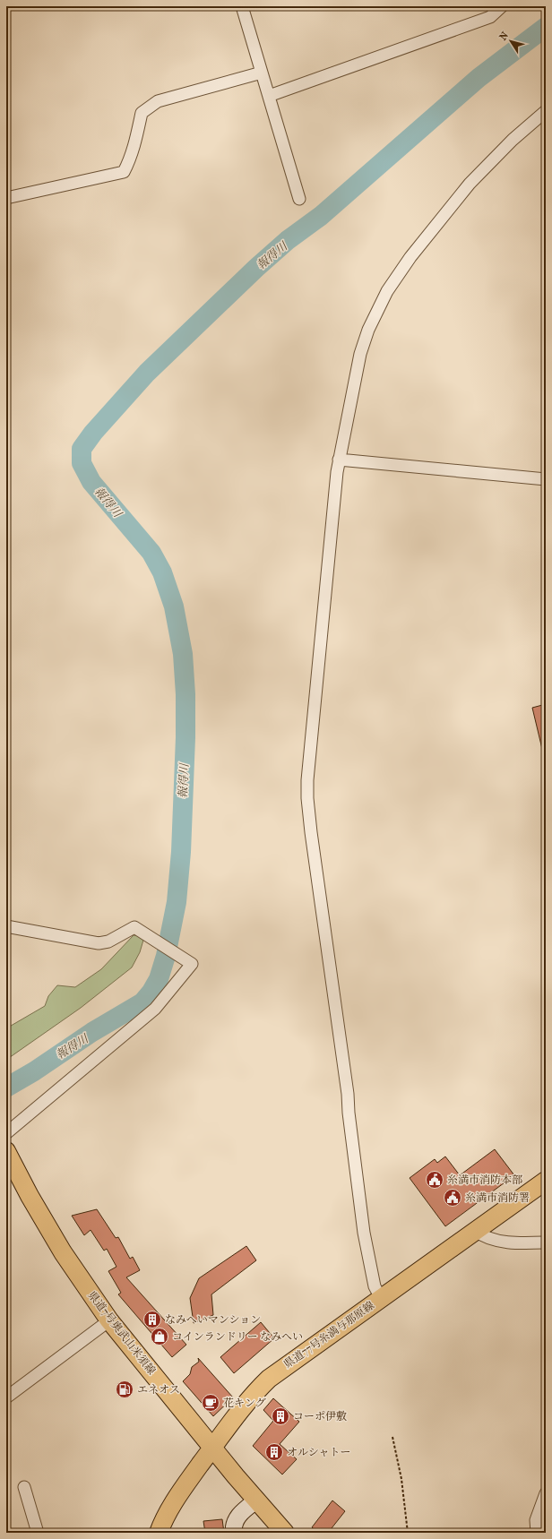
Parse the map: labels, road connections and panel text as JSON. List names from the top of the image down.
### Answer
{
  "streets": {
    "main road": ["県道7号奥武山米須線", "県道77号糸満与那原線"]
  },
  "crossings": [
    ["県道7号奥武山米須線", "県道77号糸満与那原線"]
  ],
  "water": ["報得川"],
  "places": {
    "public building": ["糸満市消防本部", "糸満市消防署"],
    "building": ["なみへいマンション", "コーポ伊敷", "オルシャトー"],
    "shop": ["コインランドリー なみへい"],
    "fuel station": ["エネオス"],
    "cafe": ["花キング"]
  },
  "north": "top left"
}
